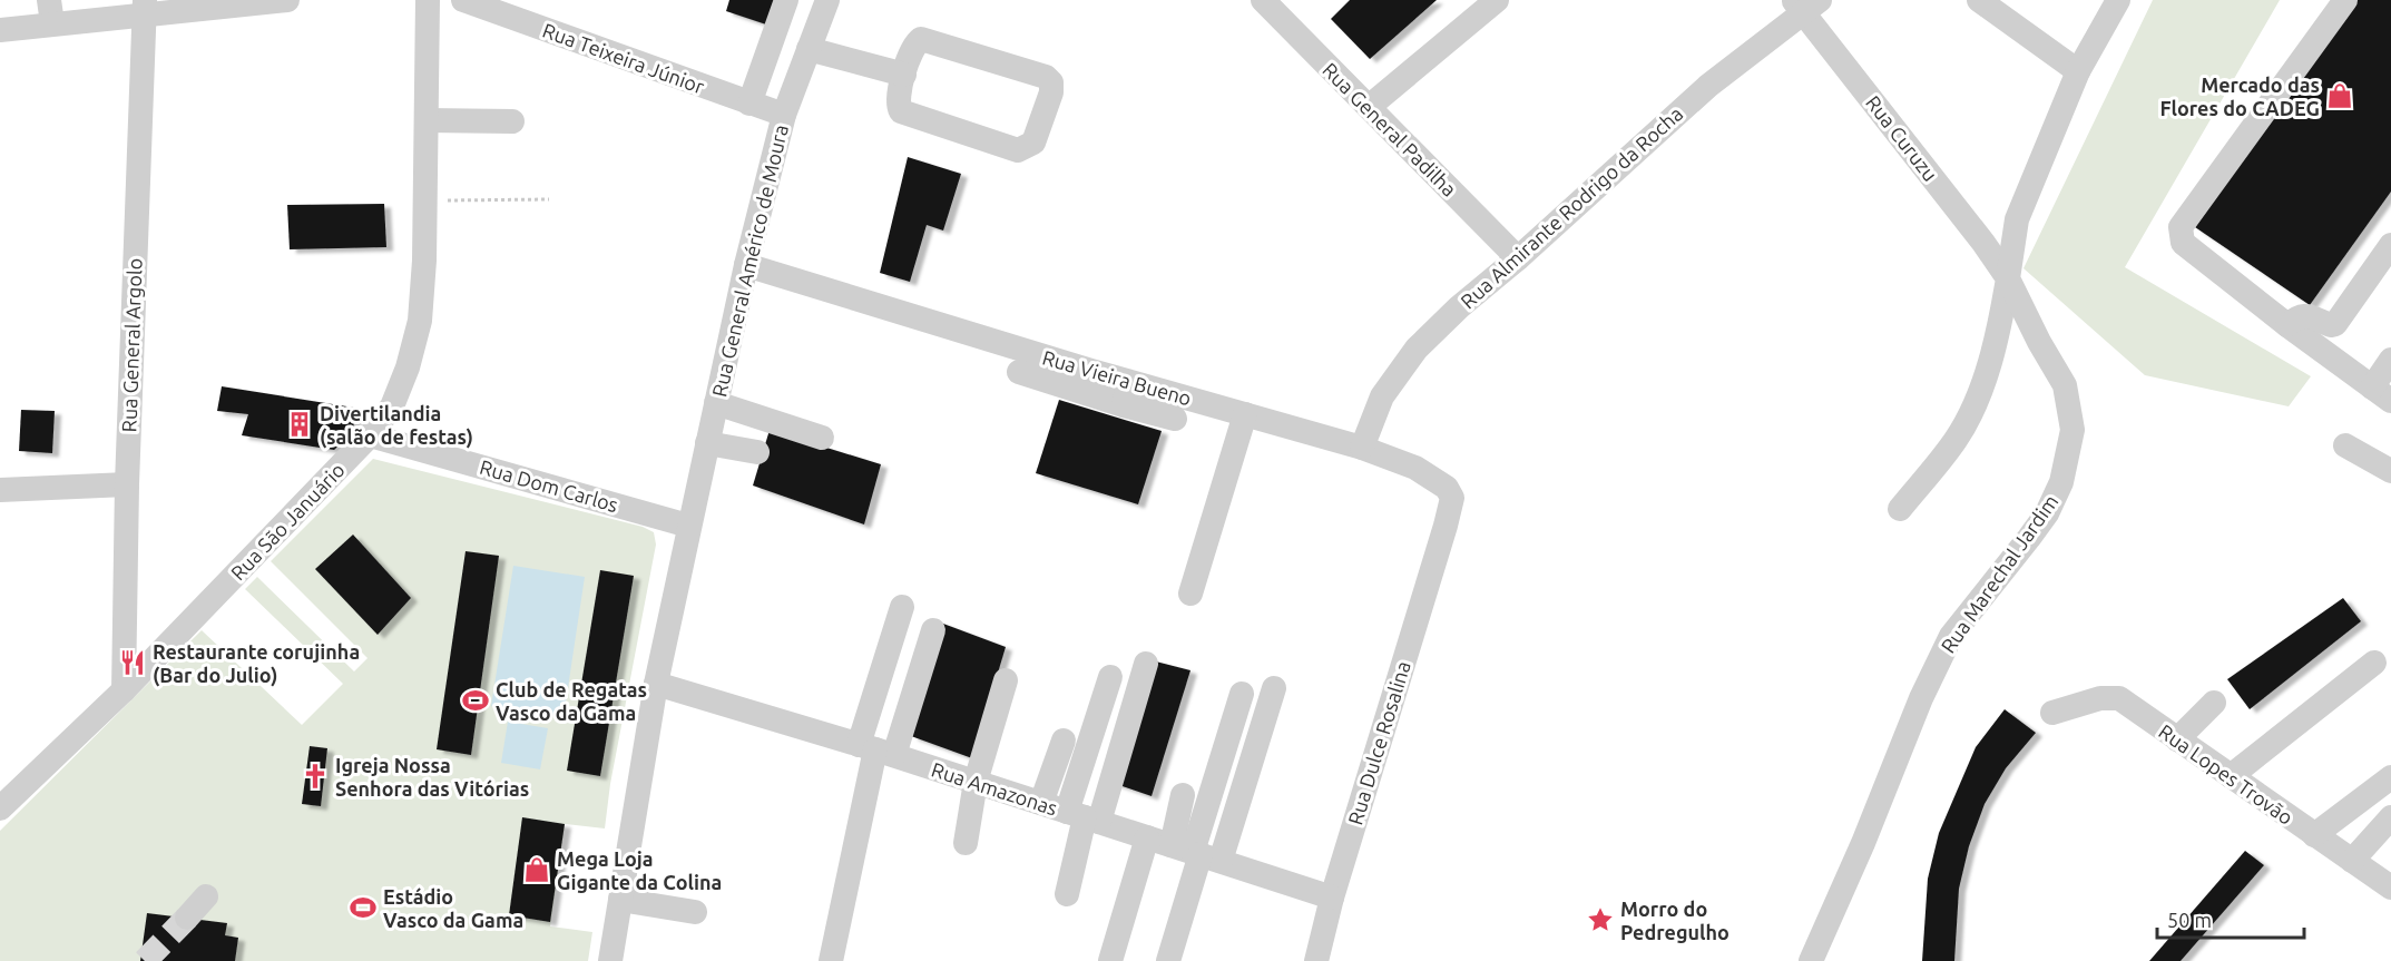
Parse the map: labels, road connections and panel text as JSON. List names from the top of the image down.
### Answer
{
  "streets": {
    "street": [
      "Rua Teixeira Júnior",
      "Rua General Padilha",
      "Rua Curuzu",
      "Rua Almirante Rodrigo da Rocha",
      "Rua General Américo de Moura",
      "Rua General Argolo",
      "Rua Vieira Bueno",
      "Rua Dom Carlos",
      "Rua São Januário",
      "Rua Marechal Jardim",
      "Rua Dulce Rosalina",
      "Rua Lopes Trovão",
      "Rua Amazonas"
    ]
  },
  "crossings": [
    ["Rua Teixeira Júnior", "Rua General Américo de Moura"],
    ["Rua General Padilha", "Rua Almirante Rodrigo da Rocha"],
    ["Rua Curuzu", "Rua Almirante Rodrigo da Rocha"],
    ["Rua Curuzu", "Rua Marechal Jardim"],
    ["Rua Almirante Rodrigo da Rocha", "Rua Vieira Bueno"],
    ["Rua General Américo de Moura", "Rua Vieira Bueno"],
    ["Rua General Américo de Moura", "Rua Dom Carlos"],
    ["Rua General Américo de Moura", "Rua Amazonas"],
    ["Rua General Argolo", "Rua São Januário"],
    ["Rua Vieira Bueno", "Rua Dulce Rosalina"],
    ["Rua Dom Carlos", "Rua São Januário"],
    ["Rua Dulce Rosalina", "Rua Amazonas"]
  ],
  "places": {
    "shop": ["Mercado das Flores do CADEG", "Mega Loja Gigante da Colina"],
    "building": ["Divertilandia (salão de festas)"],
    "restaurant": ["Restaurante corujinha (Bar do Julio)"],
    "sports": ["Club de Regatas Vasco da Gama", "Estádio Vasco da Gama"],
    "church": ["Igreja Nossa Senhora das Vitórias"],
    "place": ["Morro do Pedregulho"]
  },
  "scale_bar": "50 m"
}
